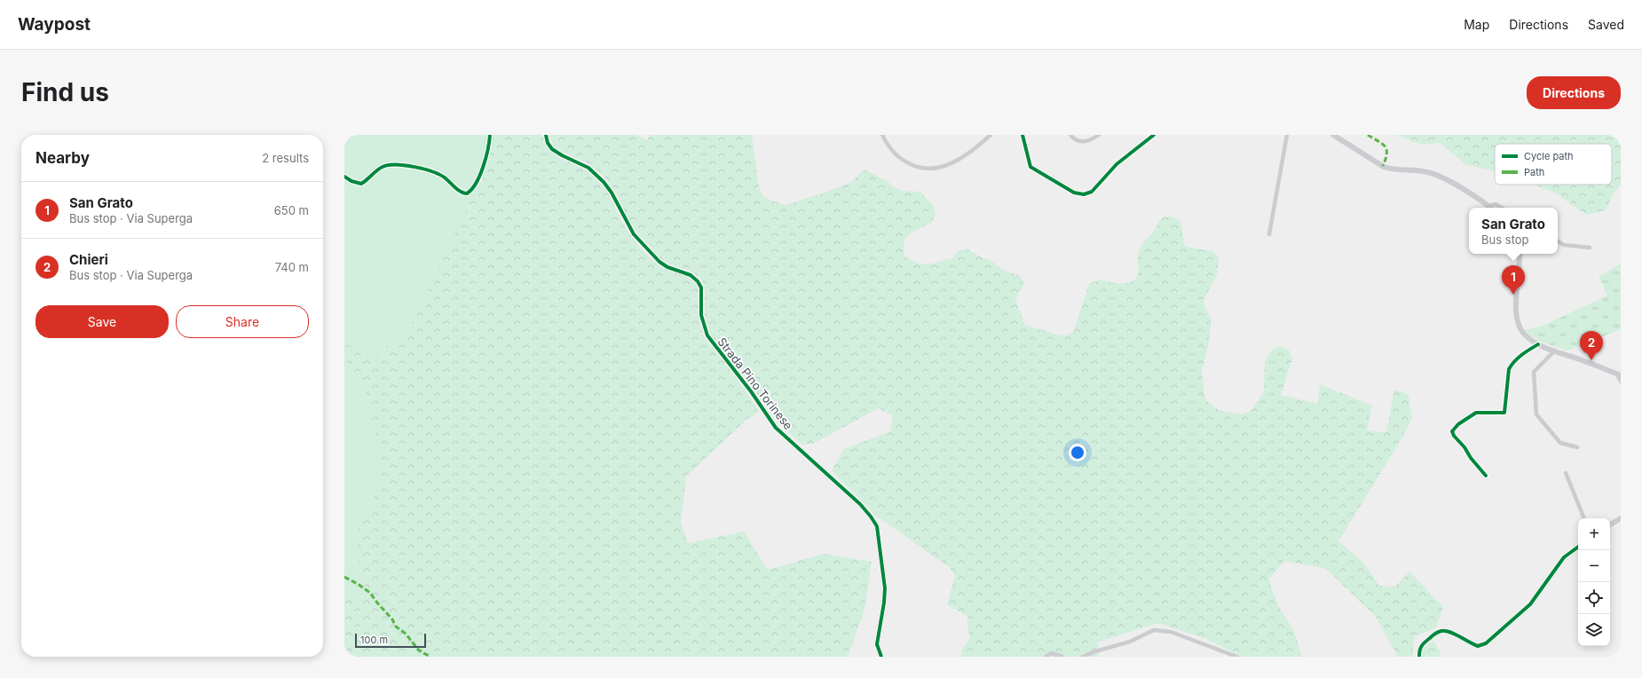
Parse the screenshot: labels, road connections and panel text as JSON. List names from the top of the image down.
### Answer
{
  "streets": {
    "street": ["Strada Pino Torinese"]
  },
  "legend": ["Cycle path", "Path"],
  "scale_bar": "100 m",
  "page": {
    "header": "Waypost",
    "nav": ["Map", "Directions", "Saved"],
    "buttons": [
      "Directions",
      ["Save", "Share"]
    ],
    "title": "Find us",
    "heading": ["Nearby", "2 results"],
    "list": [
      {
        "mark": "1",
        "name": "San Grato",
        "note": "Bus stop · Via Superga",
        "value": "650 m"
      },
      {
        "mark": "2",
        "name": "Chieri",
        "note": "Bus stop · Via Superga",
        "value": "740 m"
      }
    ],
    "popup": ["San Grato", "Bus stop"],
    "pins": ["1", "2"],
    "map_buttons": ["+", "−"],
    "scale": "100 m"
  }
}
